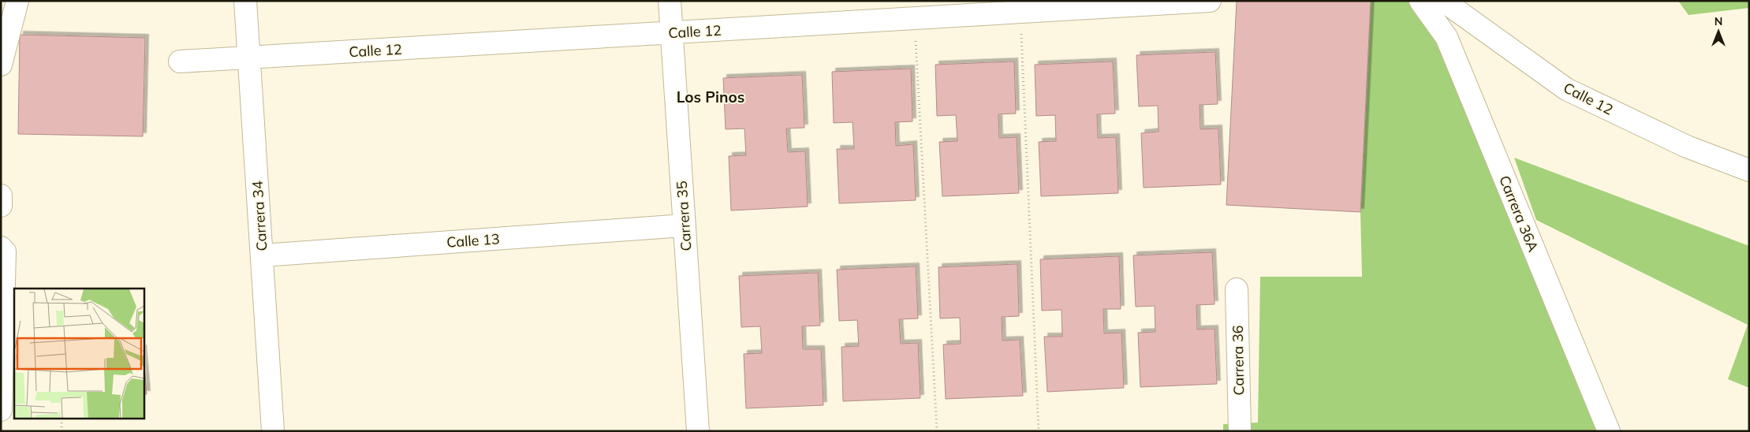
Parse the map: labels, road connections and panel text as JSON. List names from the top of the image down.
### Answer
{
  "streets": {
    "street": [
      "Calle 12",
      "Carrera 36A",
      "Carrera 34",
      "Carrera 35",
      "Calle 13",
      "Carrera 36"
    ]
  },
  "crossings": [
    ["Calle 12", "Carrera 34"],
    ["Calle 12", "Carrera 35"],
    ["Carrera 34", "Calle 13"],
    ["Carrera 35", "Calle 13"]
  ],
  "districts": ["Los Pinos"],
  "north": "top"
}
